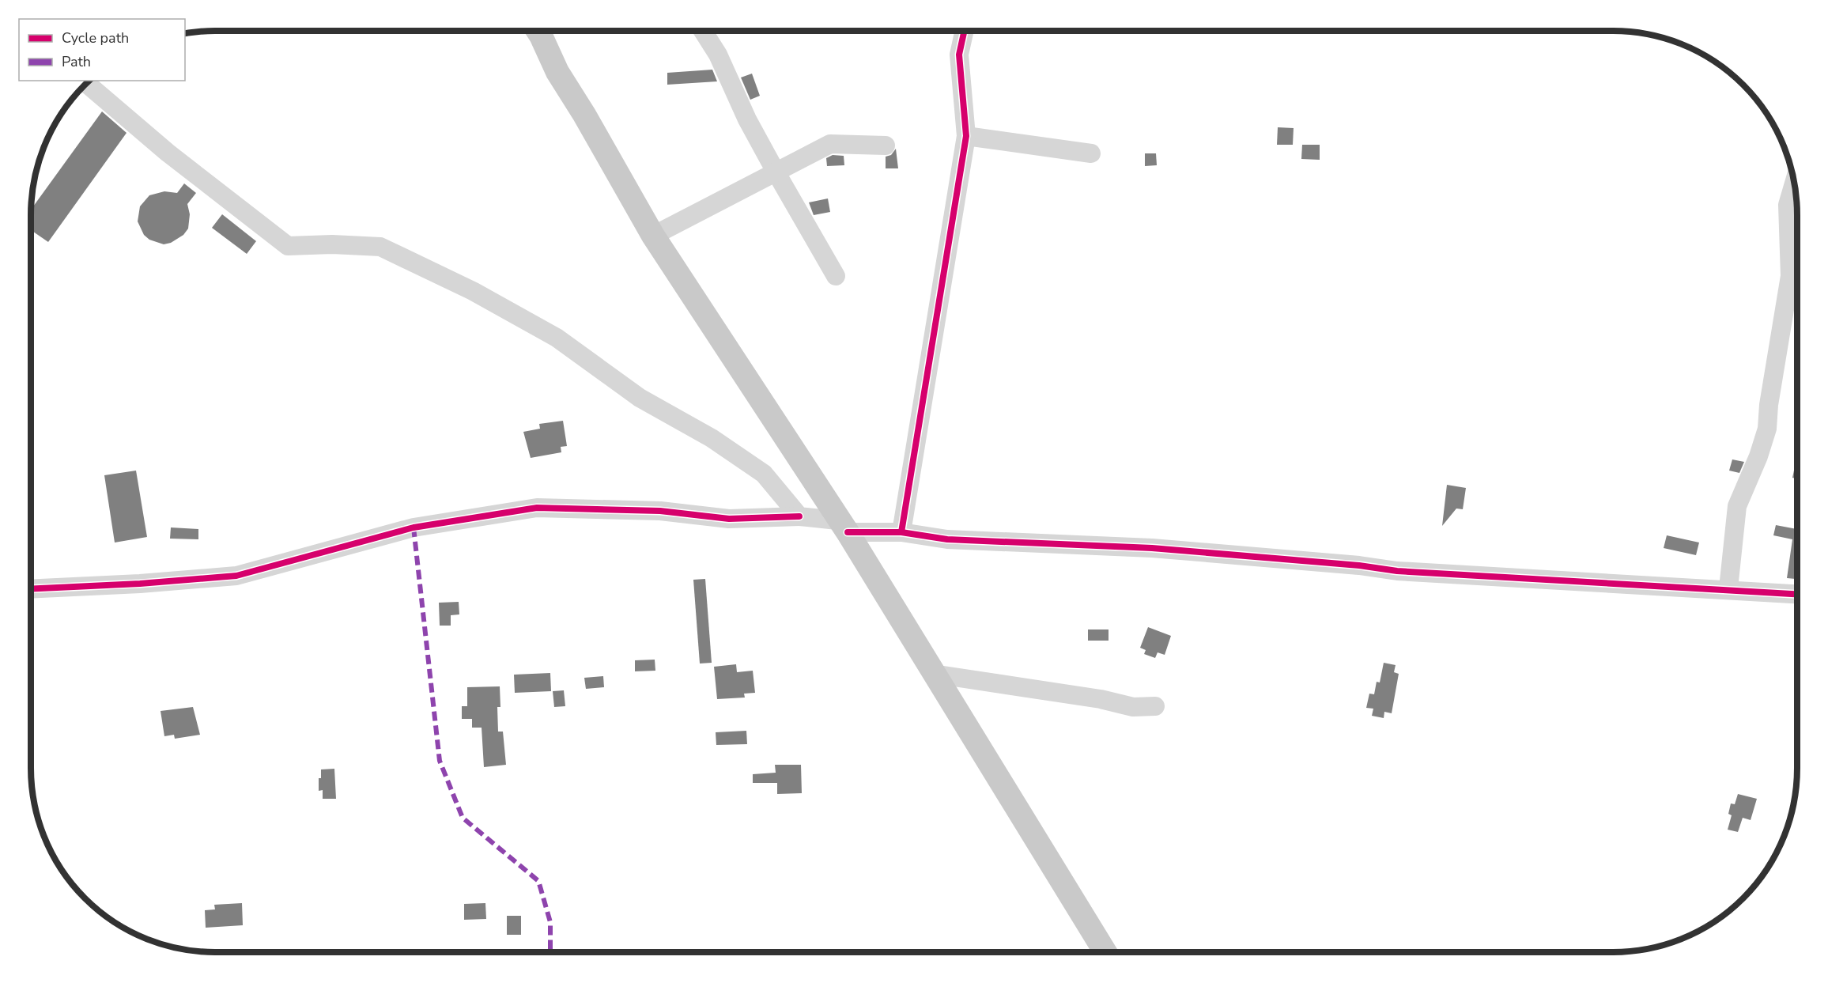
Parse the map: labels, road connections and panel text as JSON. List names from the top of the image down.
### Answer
{
  "legend": ["Cycle path", "Path"]
}
